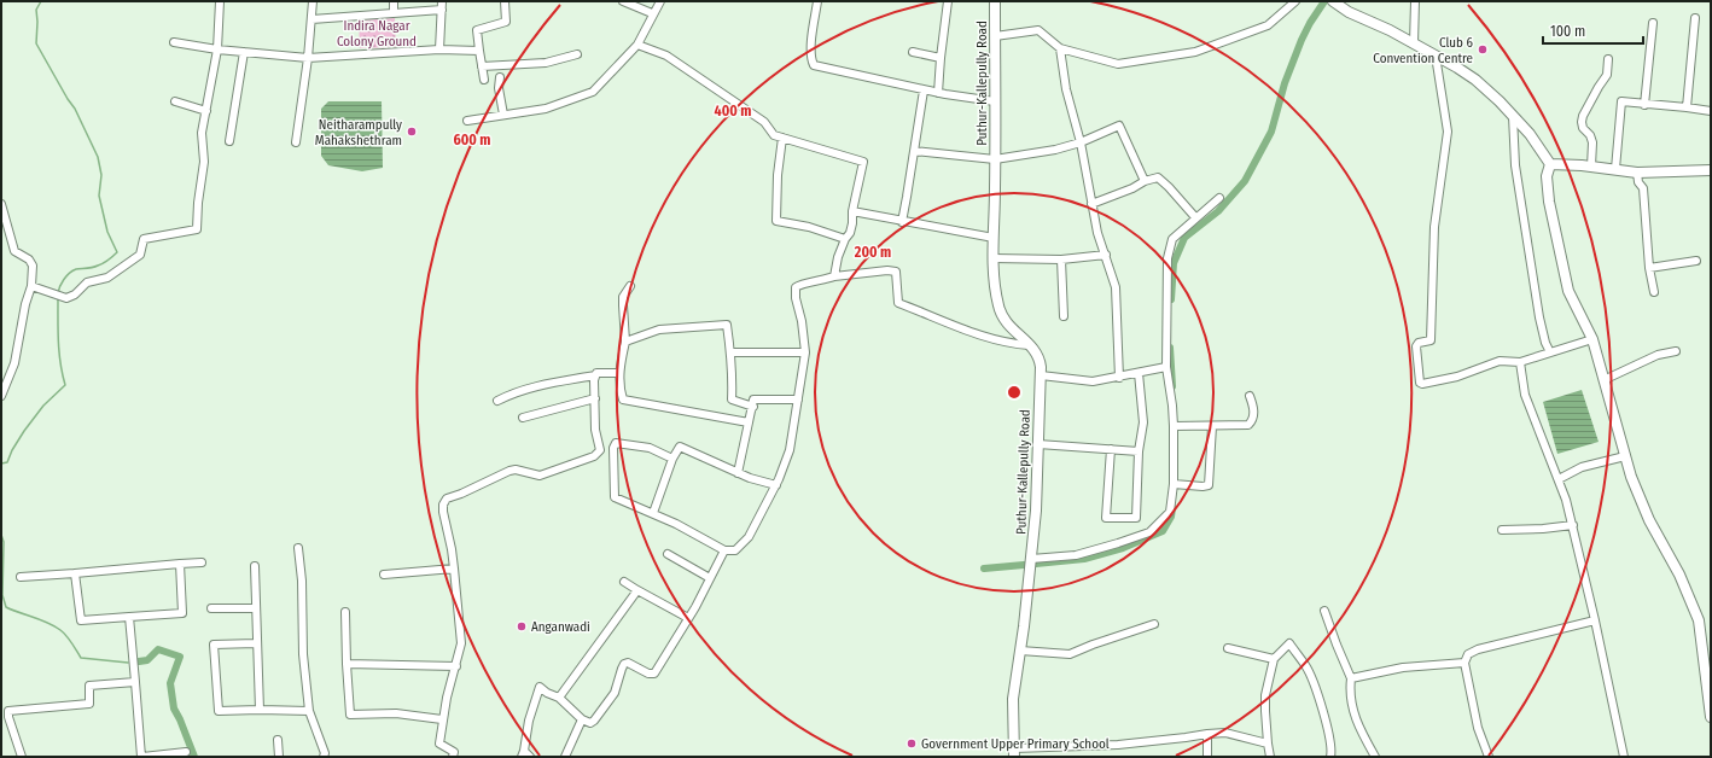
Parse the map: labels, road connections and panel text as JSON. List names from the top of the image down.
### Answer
{
  "streets": {
    "main road": ["Puthur-Kallepully Road"]
  },
  "parks": ["Indira Nagar Colony Ground"],
  "places": [
    "Club 6 Convention Centre",
    "Neitharampully Mahakshethram",
    "Anganwadi",
    "Government Upper Primary School"
  ],
  "scale_bar": "100 m",
  "rings": ["400 m", "600 m", "200 m"]
}
